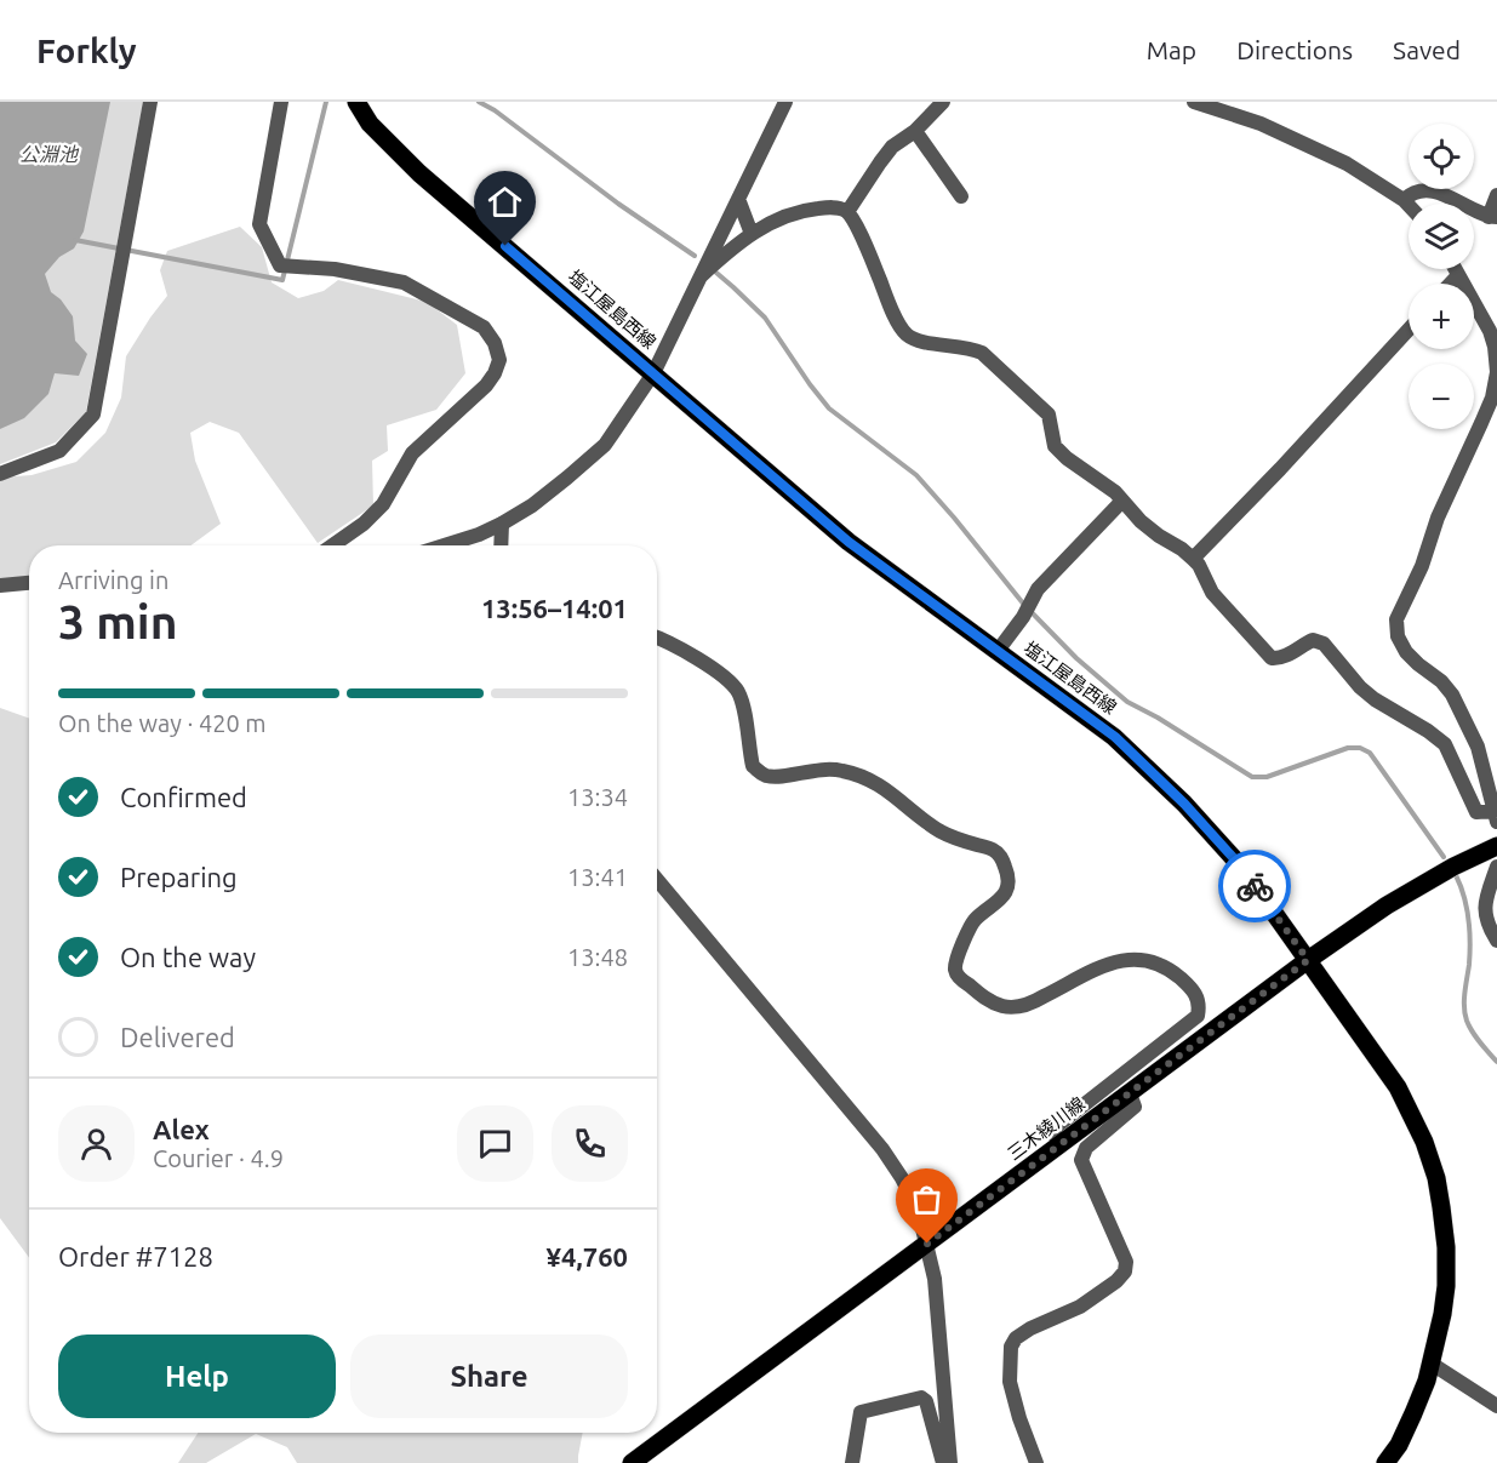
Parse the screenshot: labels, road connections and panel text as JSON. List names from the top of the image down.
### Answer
{
  "streets": {
    "main road": ["塩江屋島西線", "三木綾川線"]
  },
  "crossings": [
    ["塩江屋島西線", "三木綾川線"]
  ],
  "water": ["公淵池"],
  "page": {
    "header": "Forkly",
    "nav": ["Map", "Directions", "Saved"],
    "map_buttons": ["+", "−"],
    "heading": ["3 min", "Arriving in", "13:56–14:01"],
    "panel": [
      "Alex",
      "Courier · 4.9",
      "Order #7128",
      "¥4,760"
    ],
    "bar": "On the way · 420 m",
    "list": [
      ["Confirmed", "13:34"],
      ["Preparing", "13:41"],
      ["On the way", "13:48"],
      "Delivered"
    ],
    "buttons": ["Help", "Share"]
  }
}
